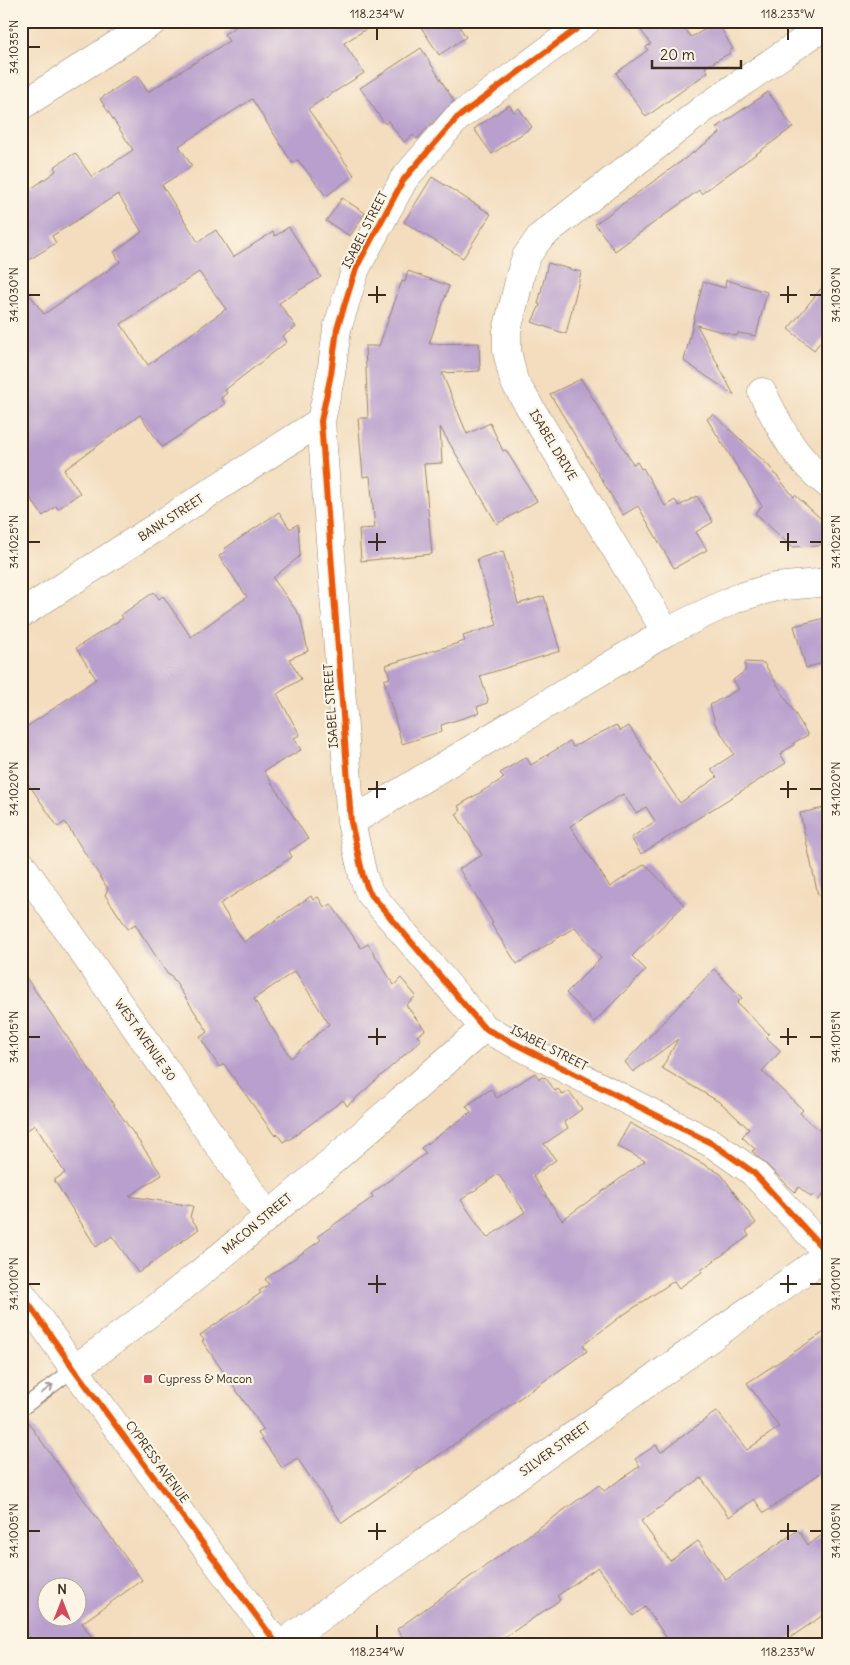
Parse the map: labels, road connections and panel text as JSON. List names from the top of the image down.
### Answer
{
  "streets": {
    "street": [
      "ISABEL STREET",
      "ISABEL DRIVE",
      "BANK STREET",
      "WEST AVENUE 30",
      "MACON STREET",
      "SILVER STREET",
      "CYPRESS AVENUE"
    ]
  },
  "crossings": [
    ["ISABEL STREET", "BANK STREET"],
    ["ISABEL STREET", "MACON STREET"],
    ["ISABEL STREET", "SILVER STREET"],
    ["WEST AVENUE 30", "MACON STREET"],
    ["MACON STREET", "CYPRESS AVENUE"]
  ],
  "places": {
    "transit": ["Cypress & Macon"]
  },
  "scale_bar": "20 m",
  "north": "top",
  "coordinates": [
    "118.234°W",
    "118.233°W",
    "34.1035°N",
    "34.1030°N",
    "34.1025°N",
    "34.1020°N",
    "34.1015°N",
    "34.1010°N",
    "34.1005°N"
  ]
}
